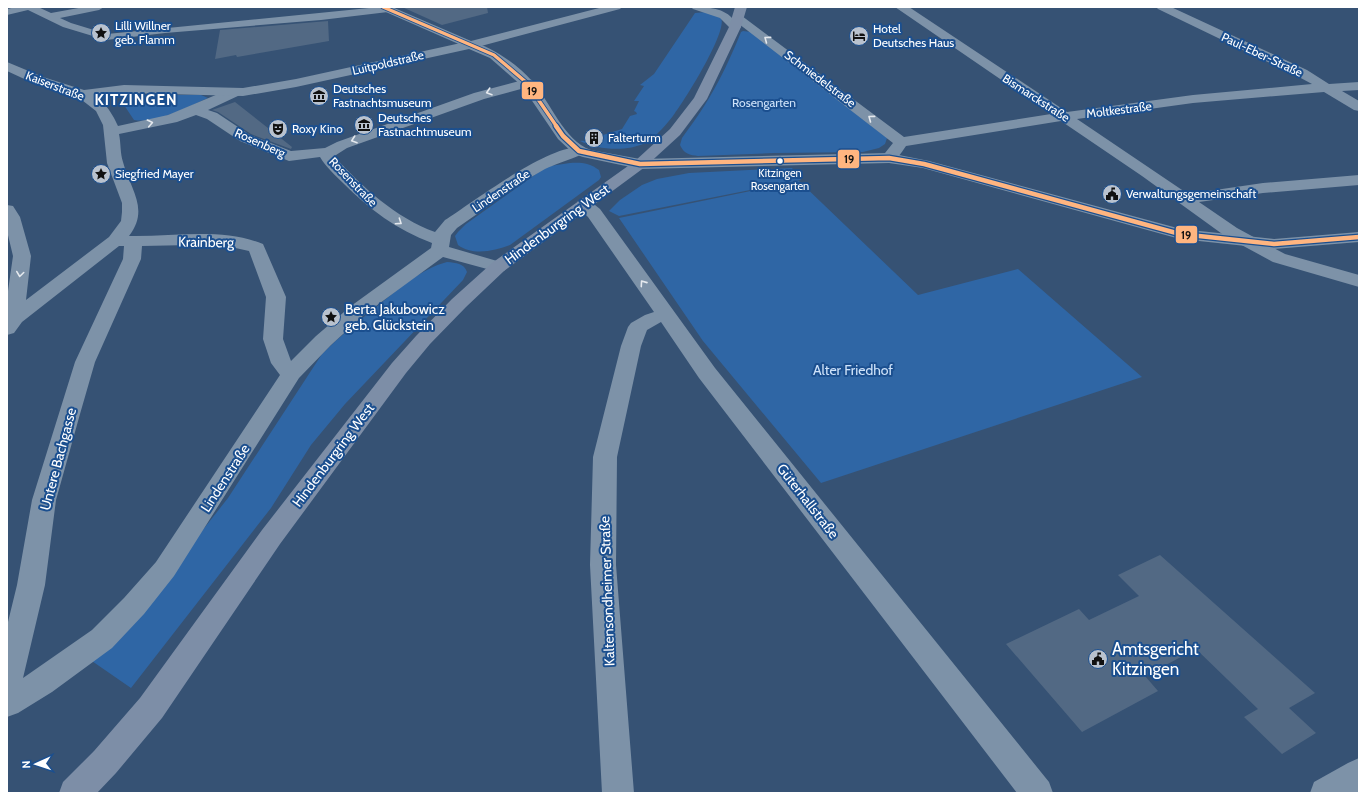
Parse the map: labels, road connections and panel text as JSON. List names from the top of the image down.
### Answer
{
  "streets": {
    "main road": ["Hindenburgring West"],
    "street": [
      "Paul-Eber-Straße",
      "Luitpoldstraße",
      "Schmiedelstraße",
      "Kaiserstraße",
      "Bismarckstraße",
      "Moltkestraße",
      "Rosenberg",
      "Rosenstraße",
      "Lindenstraße",
      "Krainberg",
      "Untere Bachgasse",
      "Güterhallstraße",
      "Kaltensondheimer Straße"
    ]
  },
  "crossings": [
    ["Paul-Eber-Straße", "Moltkestraße"],
    ["Schmiedelstraße", "Moltkestraße"],
    ["Schmiedelstraße", "Hindenburgring West"],
    ["Kaiserstraße", "Krainberg"],
    ["Kaiserstraße", "Untere Bachgasse"],
    ["Bismarckstraße", "Moltkestraße"],
    ["Rosenberg", "Rosenstraße"],
    ["Rosenstraße", "Lindenstraße"],
    ["Lindenstraße", "Krainberg"],
    ["Hindenburgring West", "Güterhallstraße"],
    ["Krainberg", "Untere Bachgasse"],
    ["Güterhallstraße", "Kaltensondheimer Straße"]
  ],
  "one_way": ["Schmiedelstraße"],
  "districts": ["KITZINGEN"],
  "parks": ["Rosengarten", "Alter Friedhof"],
  "places": {
    "place": ["Lilli Willner geb. Flamm", "Siegfried Mayer", "Berta Jakubowicz geb. Glückstein"],
    "hotel": ["Hotel Deutsches Haus"],
    "museum": ["Deutsches Fastnachtsmuseum", "Deutsches Fastnachtmuseum"],
    "theatre": ["Roxy Kino"],
    "building": ["Falterturm"],
    "other": ["Kitzingen Rosengarten"],
    "public building": ["Verwaltungsgemeinschaft", "Amtsgericht Kitzingen"]
  },
  "lines": ["transit line 19"],
  "north": "left"
}
